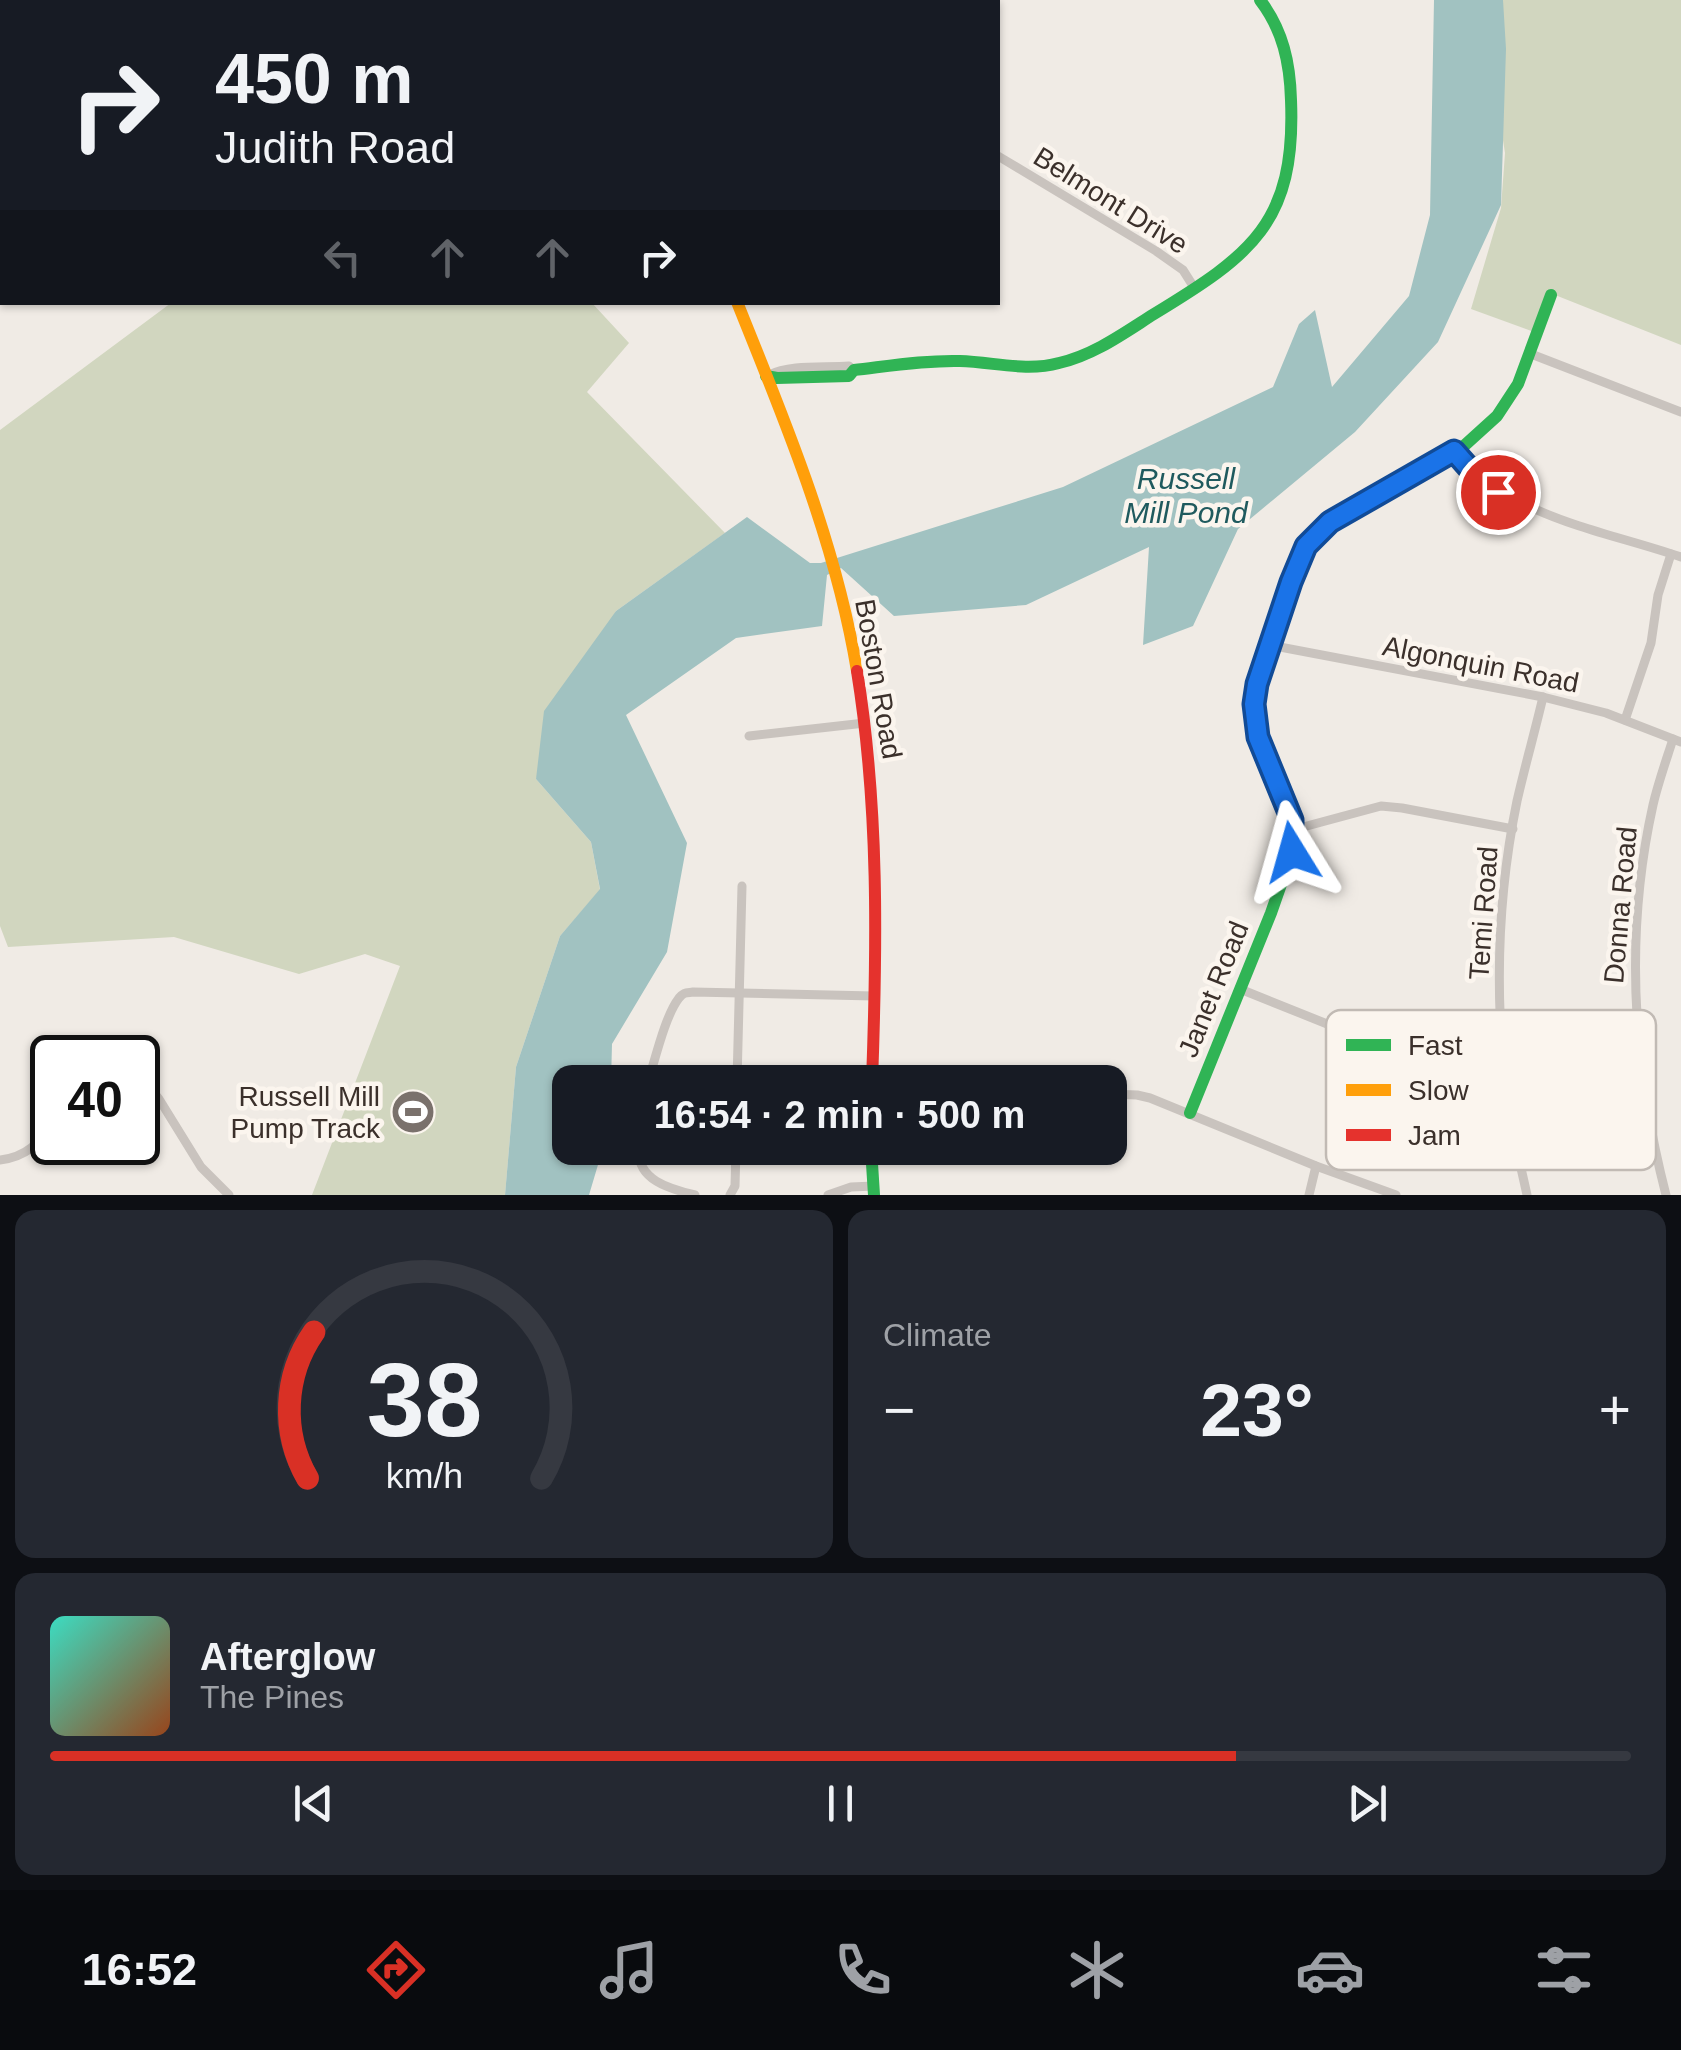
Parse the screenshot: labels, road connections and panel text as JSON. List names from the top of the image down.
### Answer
{
  "streets": {
    "street": [
      "Belmont Drive",
      "Algonquin Road",
      "Boston Road",
      "Donna Road",
      "Temi Road",
      "Janet Road"
    ]
  },
  "crossings": [
    ["Algonquin Road", "Donna Road"],
    ["Algonquin Road", "Temi Road"],
    ["Algonquin Road", "Janet Road"]
  ],
  "water": ["Russell Mill Pond"],
  "places": {
    "sports": ["Russell Mill Pump Track"]
  },
  "legend": ["Fast", "Slow", "Jam"],
  "page": {
    "turn": ["450 m", "Judith Road"],
    "limit": "40",
    "trip": "16:54 · 2 min · 500 m",
    "tile": "Climate",
    "heat": ["−", "23°", "+"],
    "song": ["Afterglow", "The Pines"],
    "tabs": "16:52",
    "gauge": ["38", "km/h"]
  }
}
